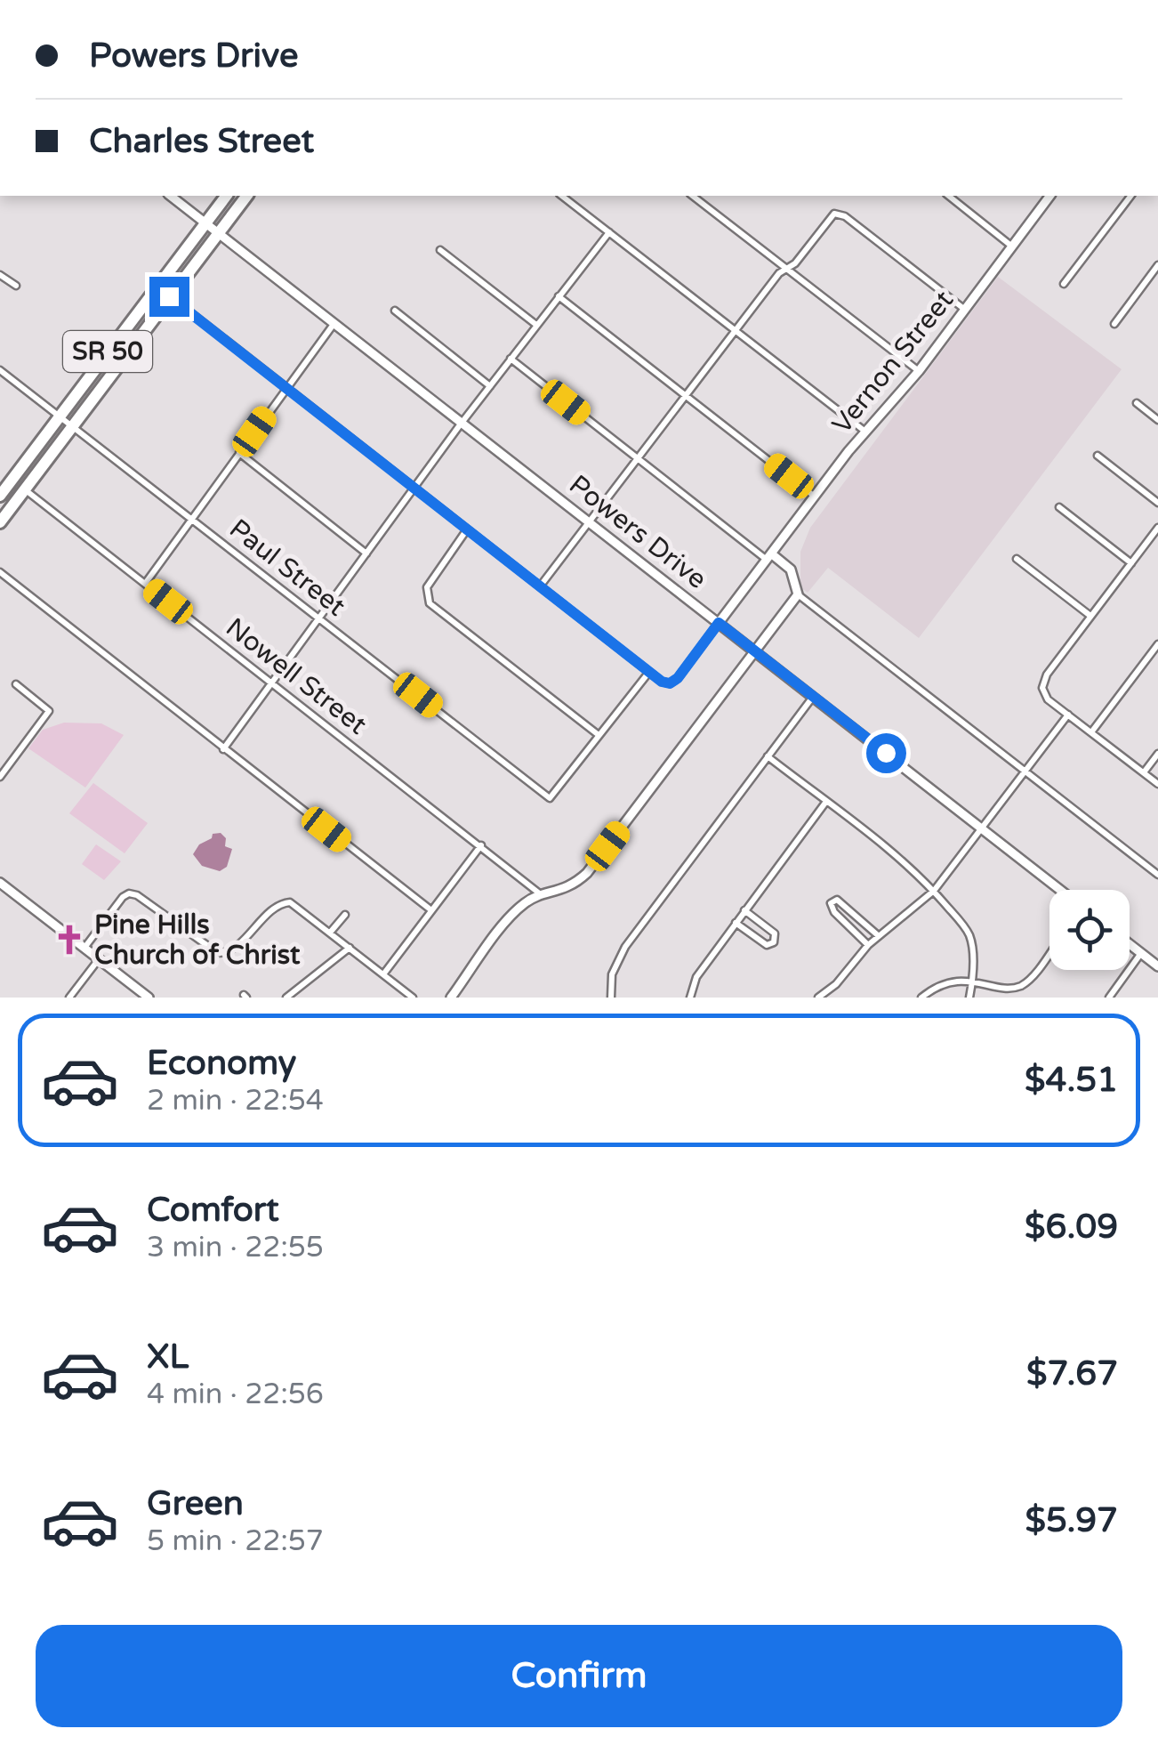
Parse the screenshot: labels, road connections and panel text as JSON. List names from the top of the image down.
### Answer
{
  "streets": {
    "highway": ["SR 50"],
    "street": [
      "Vernon Street",
      "Powers Drive",
      "Paul Street",
      "Nowell Street"
    ]
  },
  "crossings": [
    ["SR 50", "Powers Drive"],
    ["SR 50", "Paul Street"],
    ["SR 50", "Nowell Street"],
    ["Vernon Street", "Powers Drive"]
  ],
  "places": {
    "church": ["Pine Hills Church of Christ"]
  },
  "page": {
    "banner": ["Powers Drive", "Charles Street"],
    "list": [
      {
        "name": "Economy",
        "note": "2 min · 22:54",
        "value": "$4.51"
      },
      {
        "name": "Comfort",
        "note": "3 min · 22:55",
        "value": "$6.09"
      },
      {
        "name": "XL",
        "note": "4 min · 22:56",
        "value": "$7.67"
      },
      {
        "name": "Green",
        "note": "5 min · 22:57",
        "value": "$5.97"
      }
    ],
    "buttons": "Confirm"
  }
}
